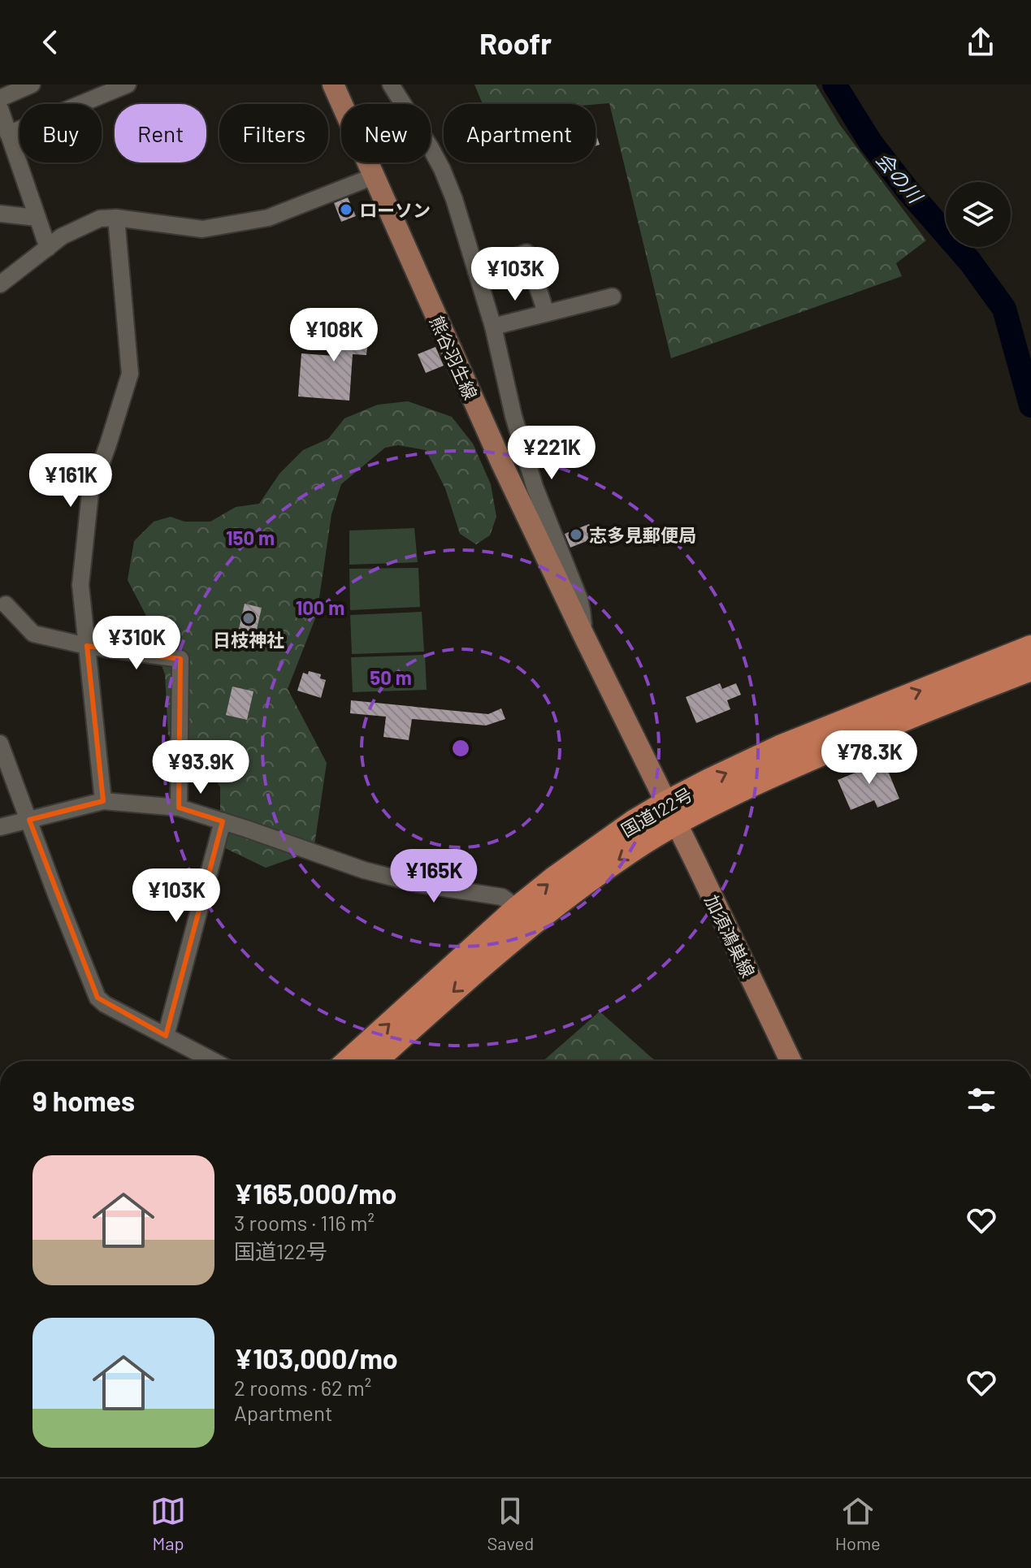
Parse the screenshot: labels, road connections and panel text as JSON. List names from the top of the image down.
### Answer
{
  "streets": {
    "highway": ["国道122号"],
    "main road": ["熊谷羽生線", "加須鴻巣線"]
  },
  "crossings": [
    ["熊谷羽生線", "国道122号"],
    ["熊谷羽生線", "加須鴻巣線"],
    ["国道122号", "加須鴻巣線"]
  ],
  "water": ["会の川"],
  "places": ["ローソン", "志多見郵便局", "日枝神社"],
  "page": {
    "header": "Roofr",
    "chip": [
      "Buy",
      "Rent",
      "Filters",
      "New",
      "Apartment"
    ],
    "price": [
      "¥103K",
      "¥108K",
      "¥221K",
      "¥161K",
      "¥310K",
      "¥78.3K",
      "¥93.9K",
      "¥165K",
      "¥103K"
    ],
    "heading": "9 homes",
    "list": [
      {
        "name": "¥165,000/mo",
        "note": "3 rooms · 116 m² · 国道122号"
      },
      {
        "name": "¥103,000/mo",
        "note": "2 rooms · 62 m² · Apartment"
      }
    ],
    "tabs": ["Map", "Saved", "Home"]
  },
  "rings": ["150 m", "100 m", "50 m"]
}
